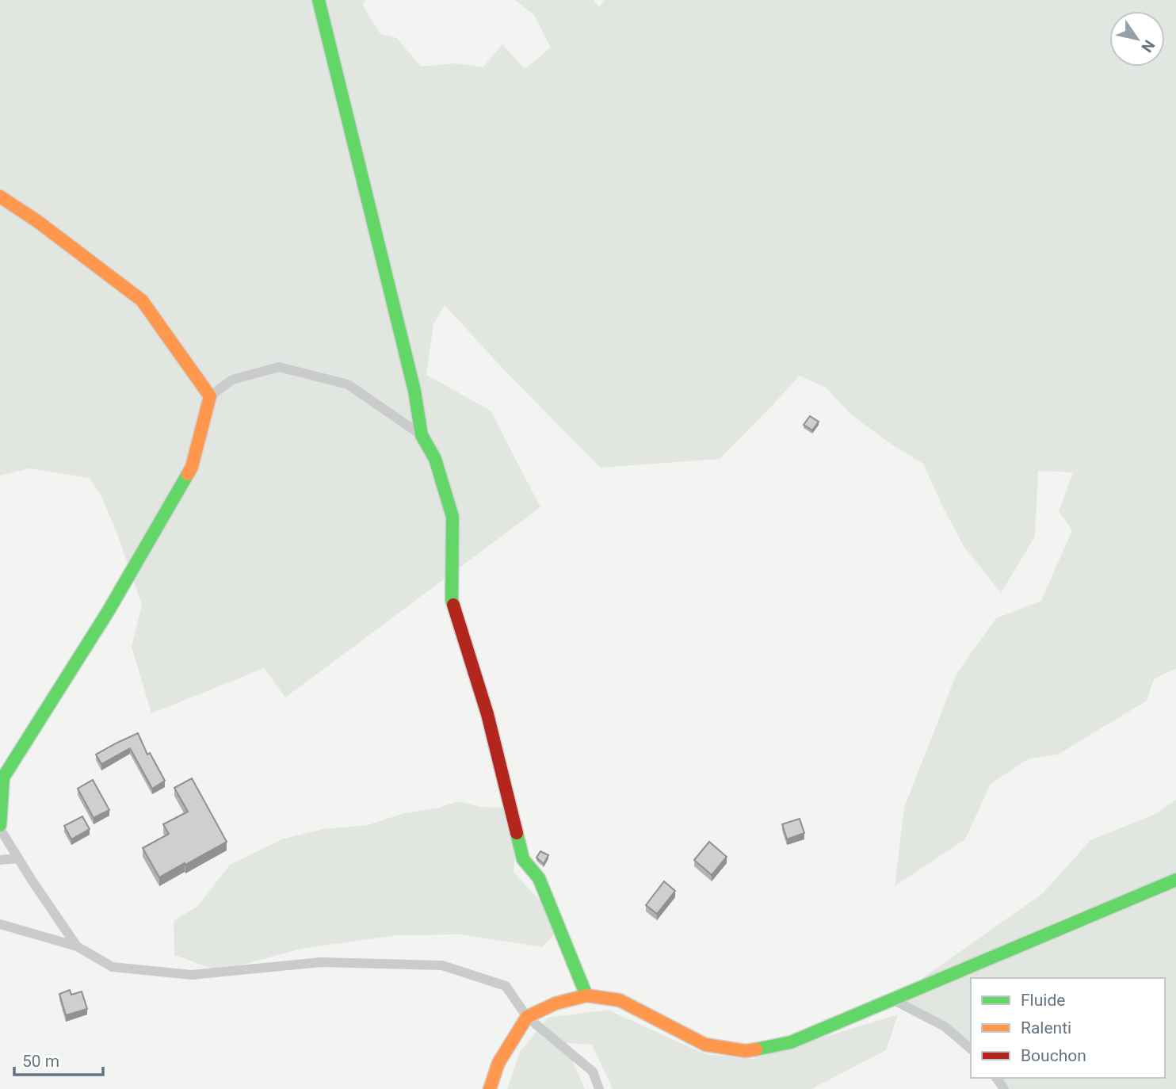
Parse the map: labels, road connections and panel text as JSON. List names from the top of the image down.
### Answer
{
  "legend": ["Fluide", "Ralenti", "Bouchon"],
  "scale_bar": "50 m",
  "north": "bottom right"
}
